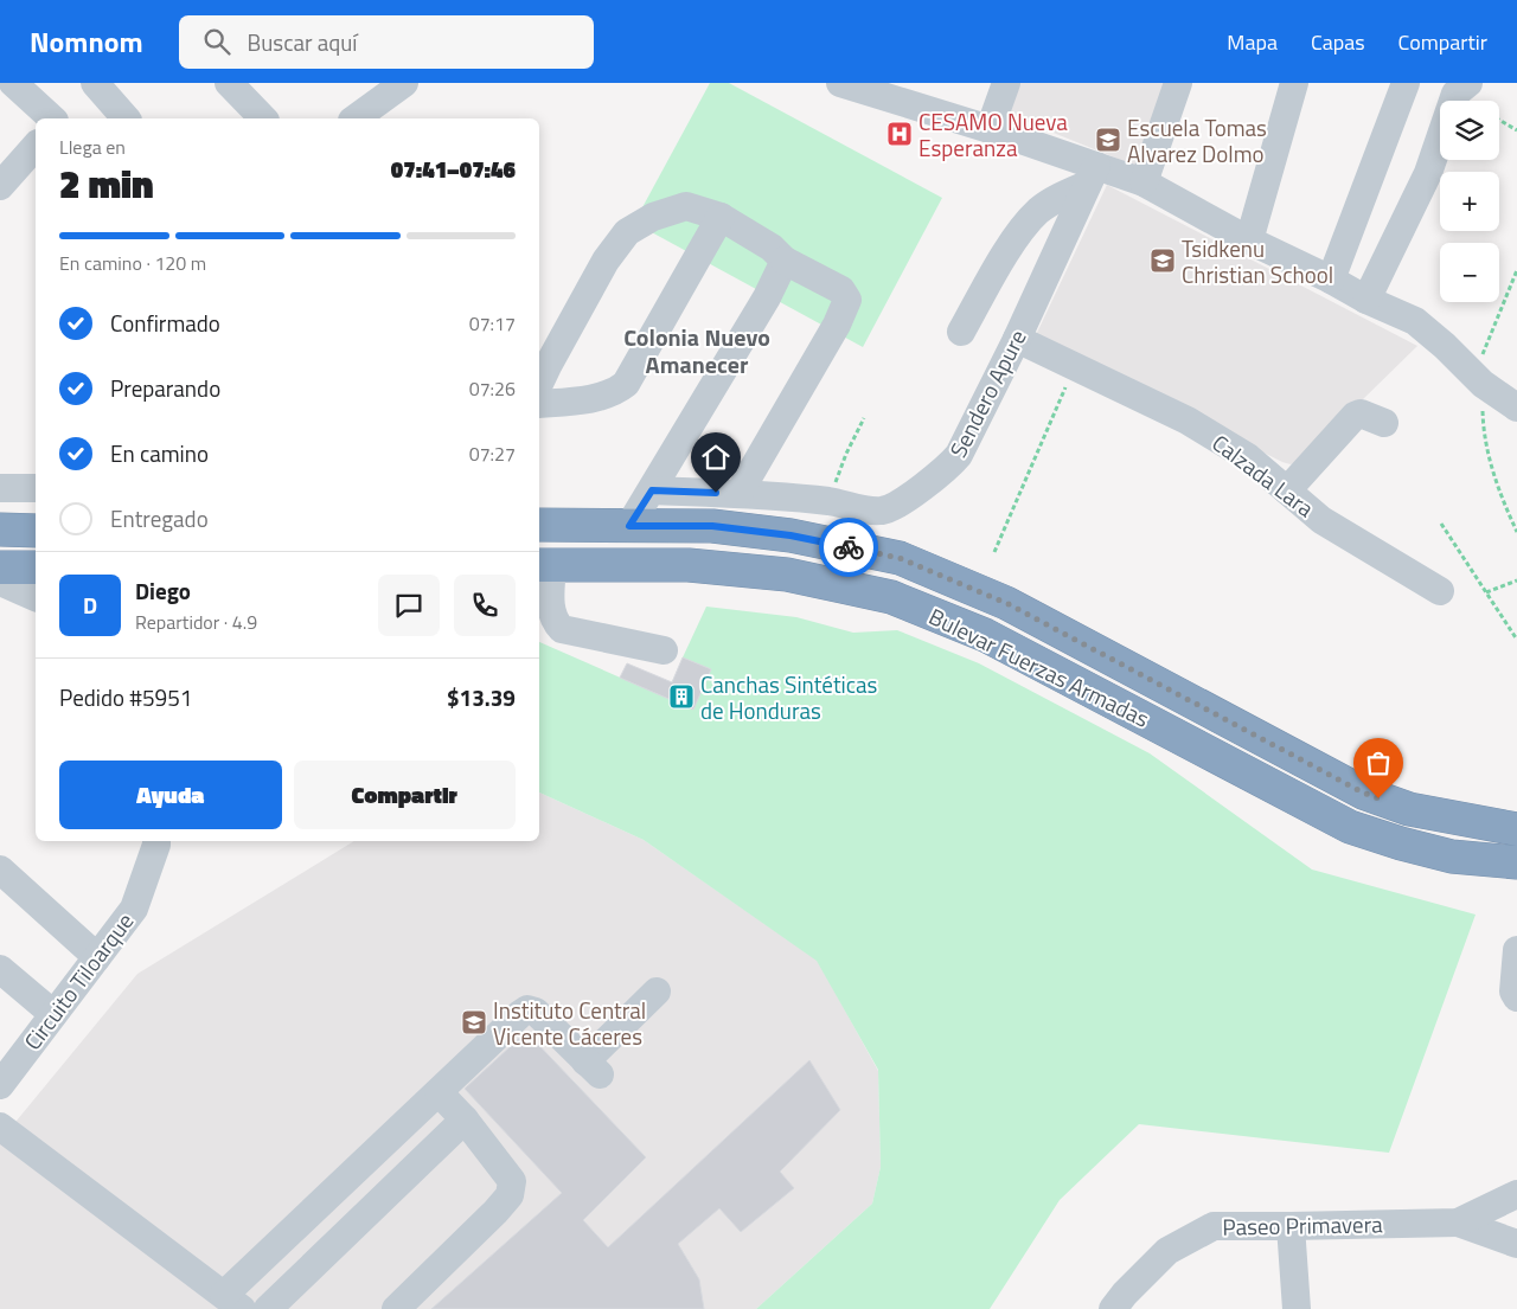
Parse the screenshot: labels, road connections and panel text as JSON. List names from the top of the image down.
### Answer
{
  "streets": {
    "highway": ["Bulevar Fuerzas Armadas"],
    "street": [
      "Sendero Apure",
      "Calzada Lara",
      "Circuito Tiloarque",
      "Paseo Primavera"
    ]
  },
  "crossings": [
    ["Sendero Apure", "Calzada Lara"]
  ],
  "districts": ["Colonia Nuevo Amanecer"],
  "places": {
    "hospital": ["CESAMO Nueva Esperanza"],
    "school or university": ["Escuela Tomas Alvarez Dolmo", "Tsidkenu Christian School", "Instituto Central Vicente Cáceres"],
    "building": ["Canchas Sintéticas de Honduras"]
  },
  "page": {
    "header": "Nomnom",
    "search": "Buscar aquí",
    "nav": ["Mapa", "Capas", "Compartir"],
    "map_buttons": ["+", "−"],
    "heading": ["2 min", "Llega en", "07:41–07:46"],
    "panel": [
      "Diego",
      "Repartidor · 4.9",
      "Pedido #5951",
      "$13.39"
    ],
    "bar": "En camino · 120 m",
    "list": [
      ["Confirmado", "07:17"],
      ["Preparando", "07:26"],
      ["En camino", "07:27"],
      "Entregado"
    ],
    "round": "D",
    "buttons": ["Ayuda", "Compartir"]
  }
}
